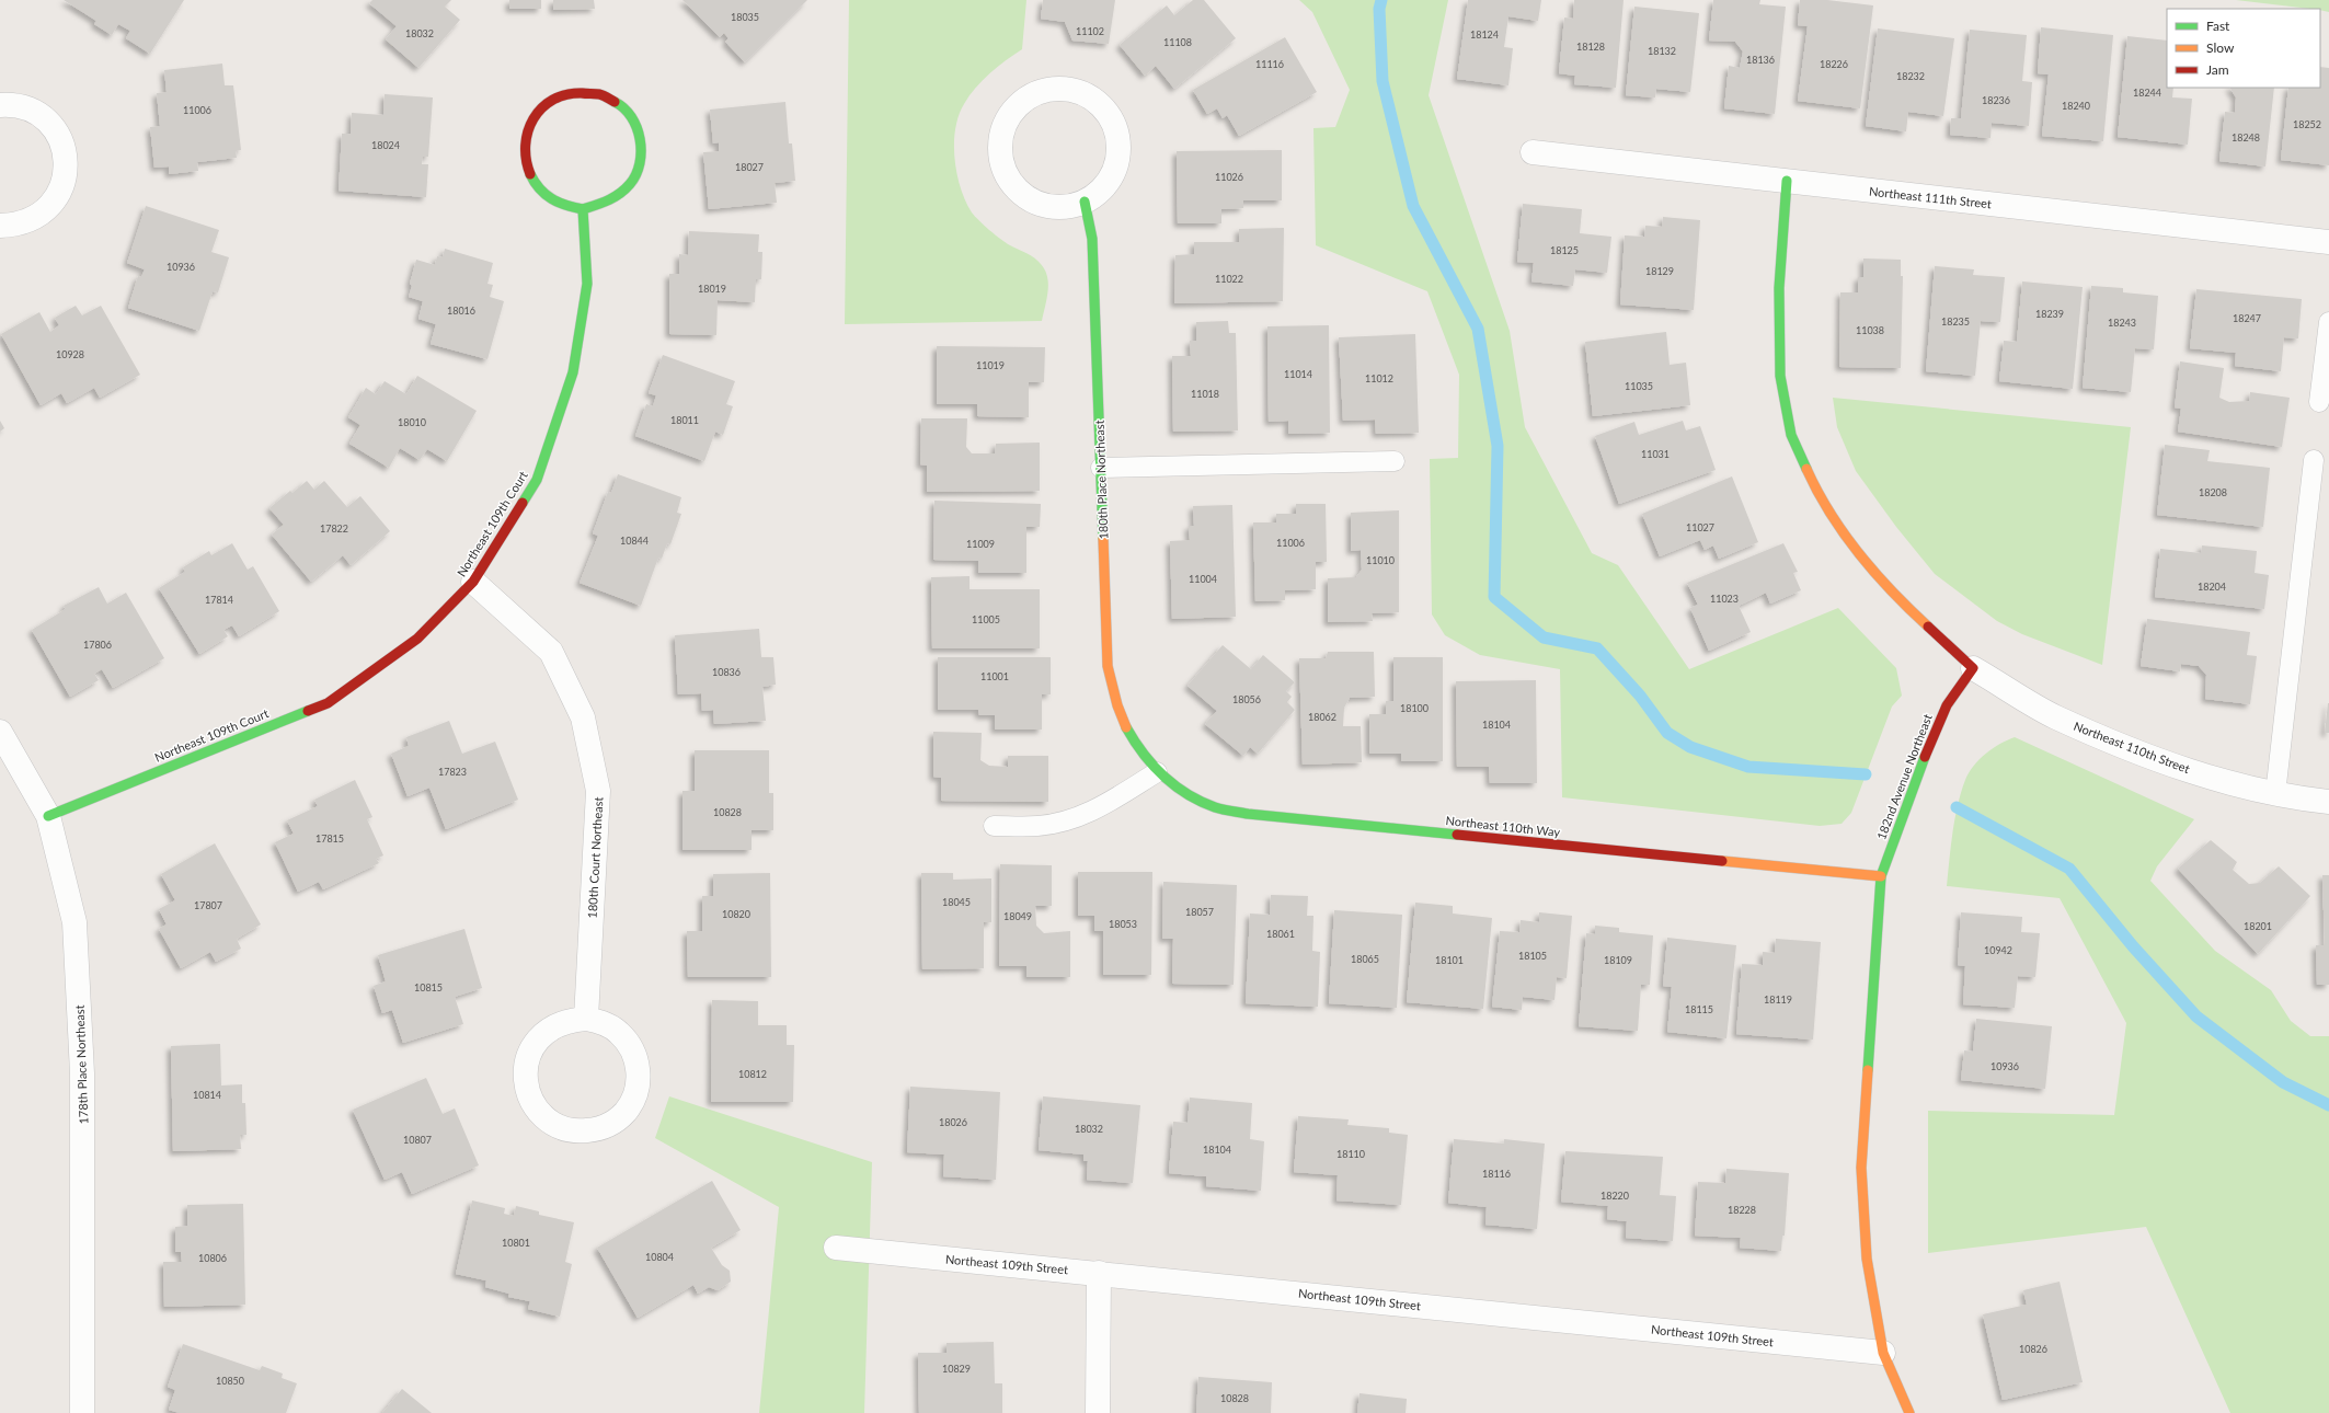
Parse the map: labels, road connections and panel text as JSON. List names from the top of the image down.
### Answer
{
  "streets": {
    "street": [
      "Northeast 111th Street",
      "180th Place Northeast",
      "Northeast 109th Court",
      "Northeast 110th Street",
      "182nd Avenue Northeast",
      "Northeast 110th Way",
      "180th Court Northeast",
      "178th Place Northeast",
      "Northeast 109th Street"
    ]
  },
  "crossings": [
    ["180th Place Northeast", "Northeast 110th Way"],
    ["Northeast 109th Court", "180th Court Northeast"],
    ["Northeast 109th Court", "178th Place Northeast"],
    ["Northeast 110th Street", "182nd Avenue Northeast"],
    ["182nd Avenue Northeast", "Northeast 110th Way"],
    ["182nd Avenue Northeast", "Northeast 109th Street"]
  ],
  "house_numbers": [
    "18035",
    "11102",
    "18032",
    "18124",
    "11108",
    "18128",
    "18132",
    "18136",
    "11116",
    "18226",
    "18232",
    "18244",
    "18236",
    "18240",
    "11006",
    "18252",
    "18248",
    "18024",
    "18027",
    "11026",
    "18125",
    "10936",
    "18129",
    "11022",
    "18019",
    "18016",
    "18239",
    "18247",
    "18235",
    "18243",
    "11038",
    "10928",
    "11019",
    "11014",
    "11012",
    "11035",
    "11018",
    "18011",
    "18010",
    "11031",
    "18208",
    "11027",
    "17822",
    "10844",
    "11006",
    "11009",
    "11010",
    "11004",
    "18204",
    "11023",
    "17814",
    "11005",
    "17806",
    "10836",
    "11001",
    "18056",
    "18100",
    "18062",
    "18104",
    "17823",
    "10828",
    "17815",
    "18045",
    "17807",
    "18057",
    "10820",
    "18049",
    "18053",
    "18201",
    "18061",
    "10942",
    "18105",
    "18065",
    "18101",
    "18109",
    "10815",
    "18119",
    "18115",
    "10936",
    "10812",
    "10814",
    "18026",
    "18032",
    "10807",
    "18104",
    "18110",
    "18116",
    "18220",
    "18228",
    "10801",
    "10804",
    "10806",
    "10826",
    "10829",
    "10850",
    "10828"
  ],
  "legend": ["Fast", "Slow", "Jam"]
}
